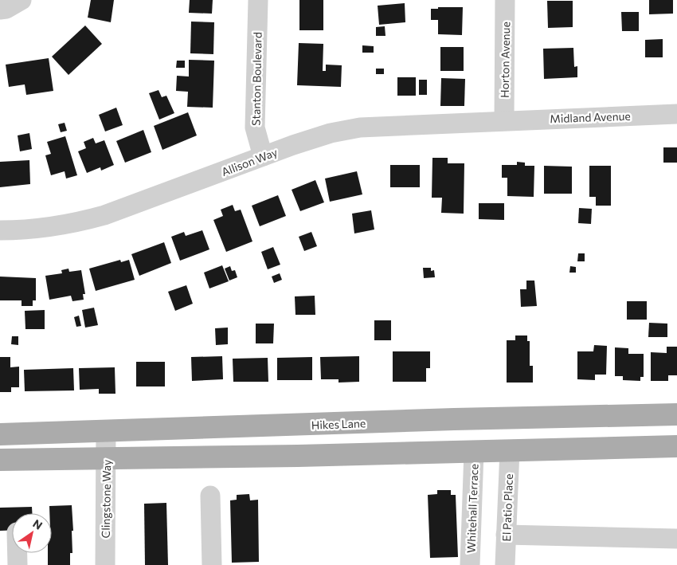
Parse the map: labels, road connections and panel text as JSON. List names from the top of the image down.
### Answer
{
  "streets": {
    "main road": ["Hikes Lane"],
    "street": [
      "Horton Avenue",
      "Stanton Boulevard",
      "Midland Avenue",
      "Allison Way",
      "Clingstone Way",
      "El Patio Place",
      "Whitehall Terrace"
    ]
  },
  "crossings": [
    ["Horton Avenue", "Midland Avenue"],
    ["Horton Avenue", "Allison Way"],
    ["Stanton Boulevard", "Allison Way"],
    ["Midland Avenue", "Allison Way"],
    ["Hikes Lane", "Clingstone Way"]
  ],
  "north": "top right"
}
